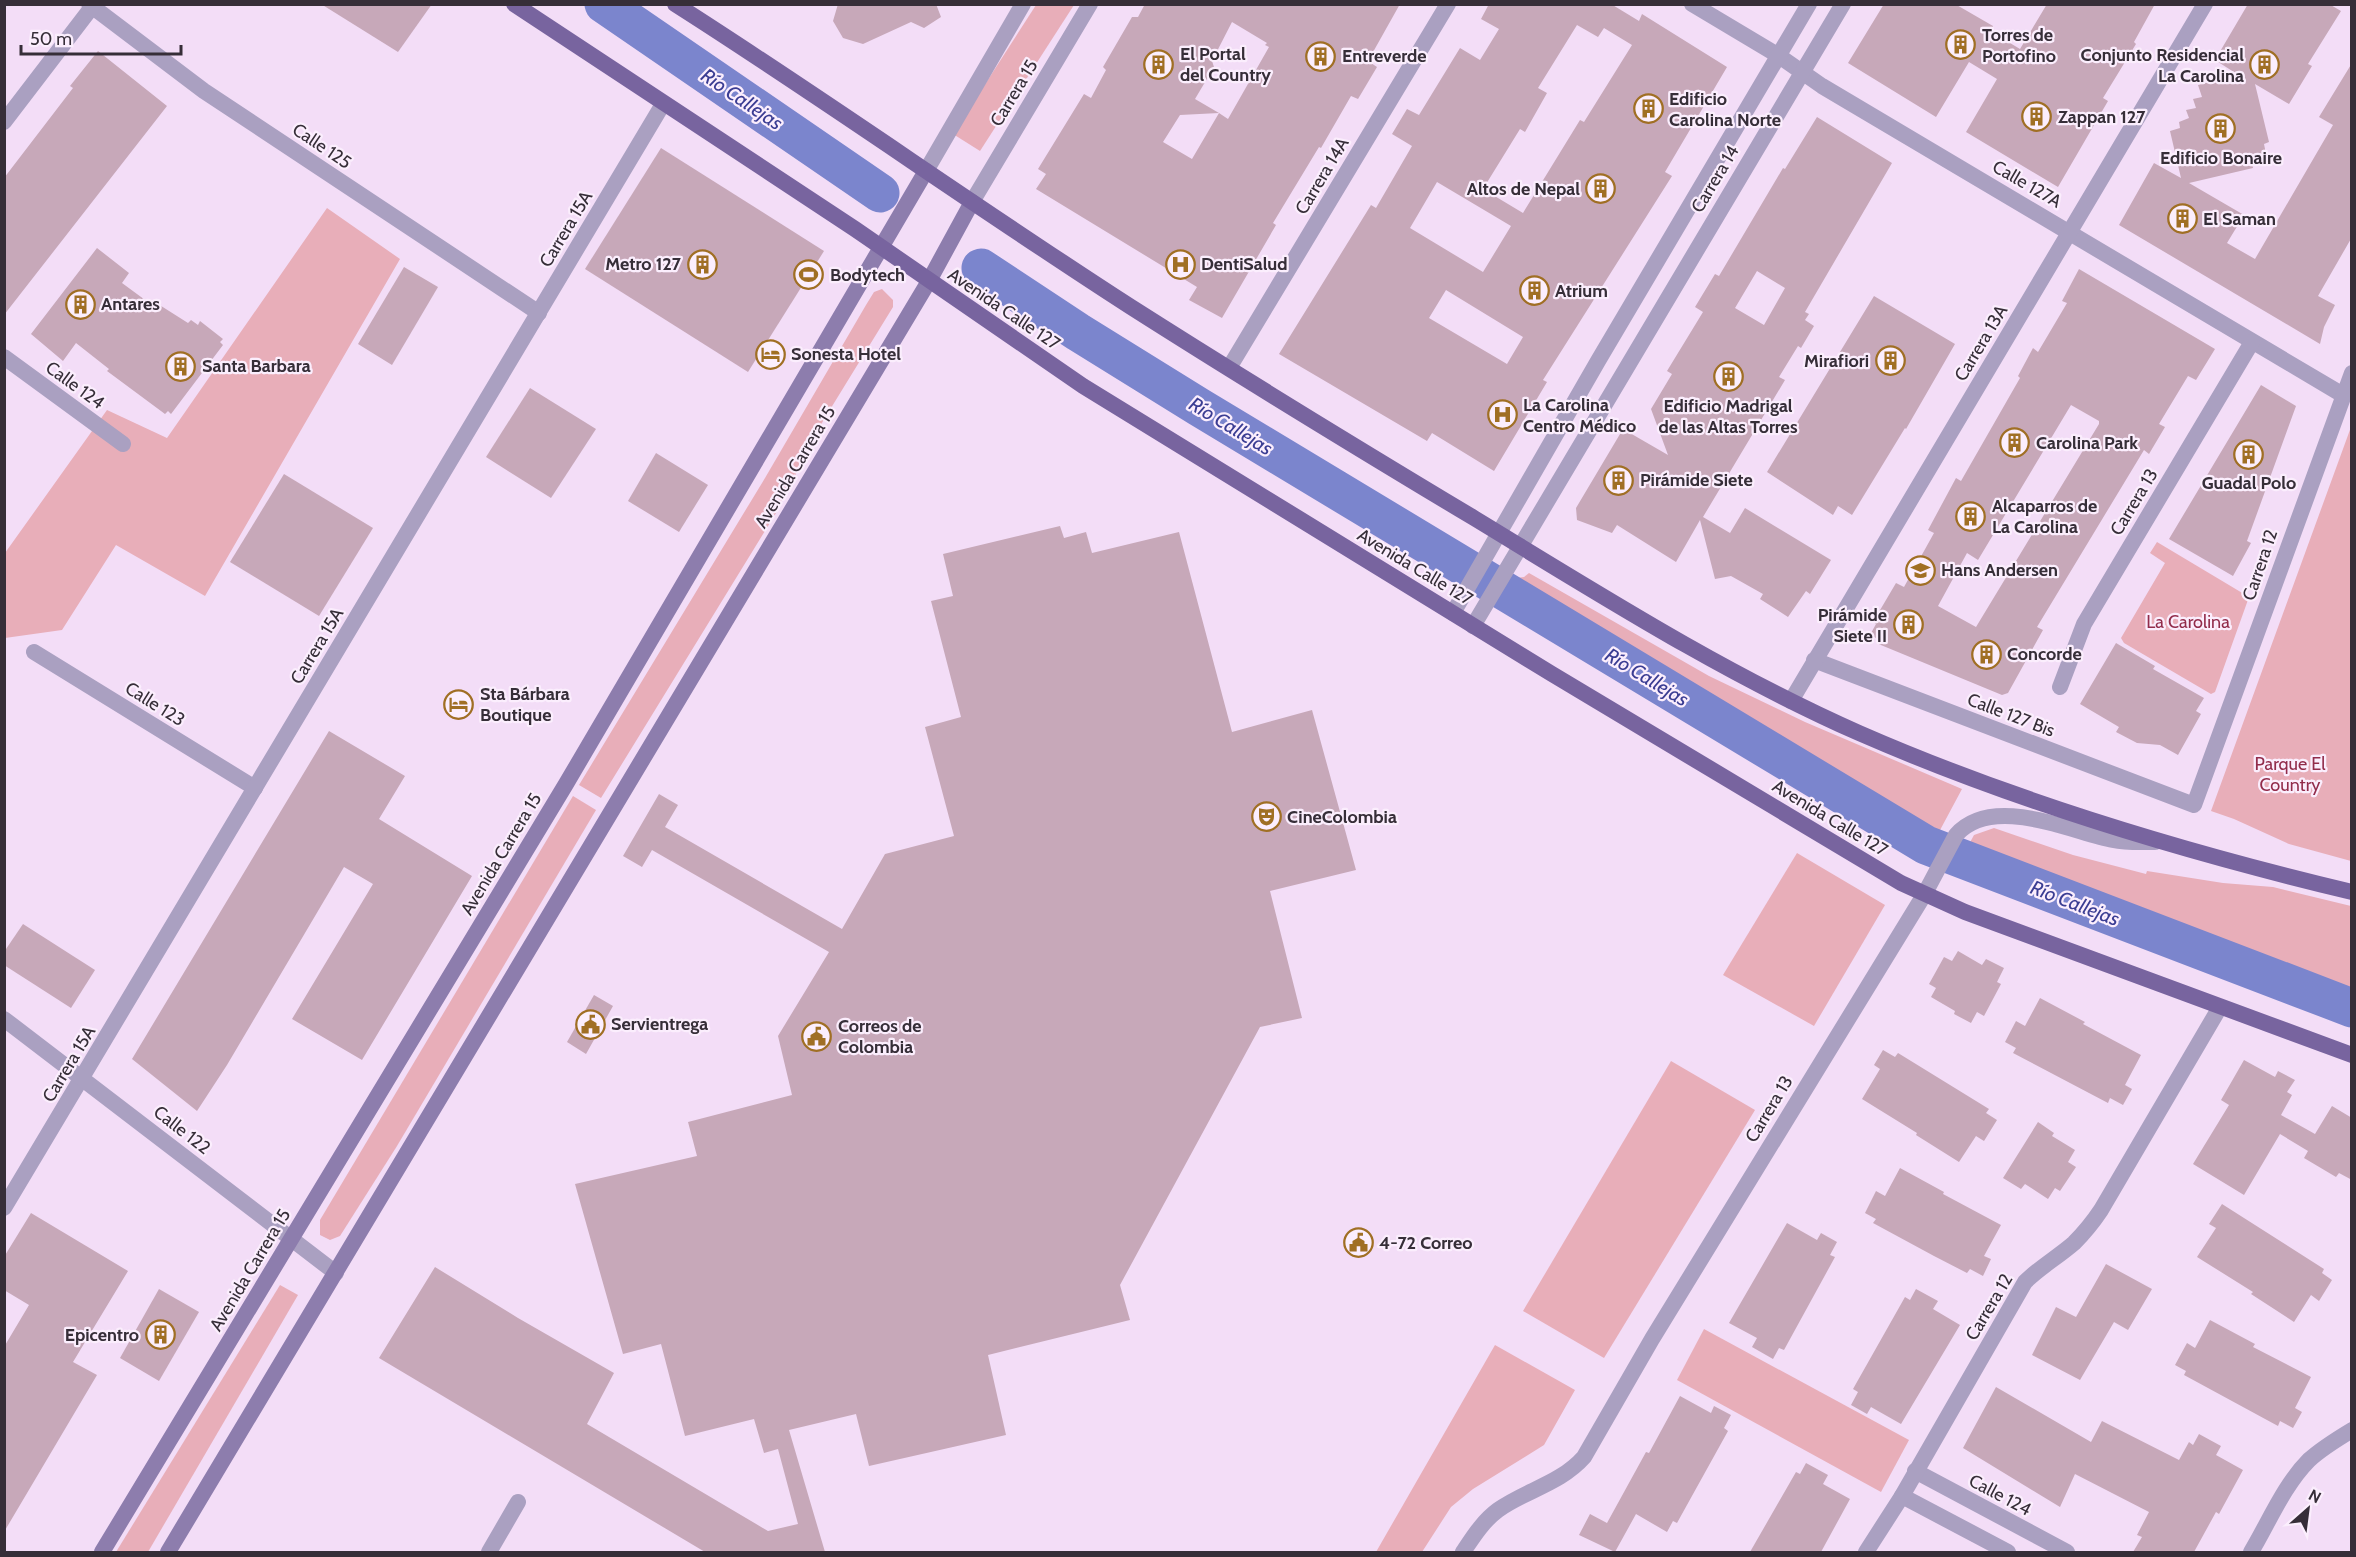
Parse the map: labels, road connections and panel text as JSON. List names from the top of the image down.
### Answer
{
  "streets": {
    "main road": ["Avenida Calle 127", "Avenida Carrera 15"],
    "street": [
      "Carrera 15",
      "Calle 125",
      "Carrera 14A",
      "Carrera 14",
      "Calle 127A",
      "Carrera 15A",
      "Carrera 13A",
      "Calle 124",
      "Carrera 13",
      "Carrera 12",
      "Calle 123",
      "Calle 127 Bis",
      "Calle 122"
    ]
  },
  "crossings": [
    ["Carrera 15", "Avenida Carrera 15"],
    ["Calle 125", "Carrera 15A"],
    ["Carrera 14", "Calle 127A"],
    ["Carrera 14", "Avenida Calle 127"],
    ["Calle 127A", "Carrera 13A"],
    ["Calle 127A", "Carrera 13"],
    ["Calle 127A", "Carrera 12"],
    ["Carrera 15A", "Avenida Calle 127"],
    ["Carrera 15A", "Calle 123"],
    ["Carrera 15A", "Calle 122"],
    ["Avenida Calle 127", "Avenida Carrera 15"],
    ["Avenida Calle 127", "Carrera 13"],
    ["Avenida Calle 127", "Carrera 12"],
    ["Carrera 13A", "Calle 127 Bis"],
    ["Calle 124", "Carrera 12"],
    ["Avenida Carrera 15", "Calle 122"],
    ["Carrera 12", "Calle 127 Bis"]
  ],
  "water": ["Río Callejas"],
  "parks": ["La Carolina", "Parque El Country"],
  "places": {
    "building": [
      "Torres de Portofino",
      "Entreverde",
      "El Portal del Country",
      "Conjunto Residencial La Carolina",
      "Edificio Carolina Norte",
      "Zappan 127",
      "Edificio Bonaire",
      "Altos de Nepal",
      "El Saman",
      "Metro 127",
      "Atrium",
      "Antares",
      "Mirafiori",
      "Santa Barbara",
      "Edificio Madrigal de las Altas Torres",
      "Carolina Park",
      "Guadal Polo",
      "Pirámide Siete",
      "Alcaparros de La Carolina",
      "Pirámide Siete II",
      "Concorde",
      "Epicentro"
    ],
    "hospital": ["DentiSalud", "La Carolina Centro Médico"],
    "sports": ["Bodytech"],
    "hotel": ["Sonesta Hotel", "Sta Bárbara Boutique"],
    "school or university": ["Hans Andersen"],
    "theatre": ["CineColombia"],
    "public building": ["Servientrega", "Correos de Colombia", "4-72 Correo"]
  },
  "scale_bar": "50 m",
  "north": "top right"
}
